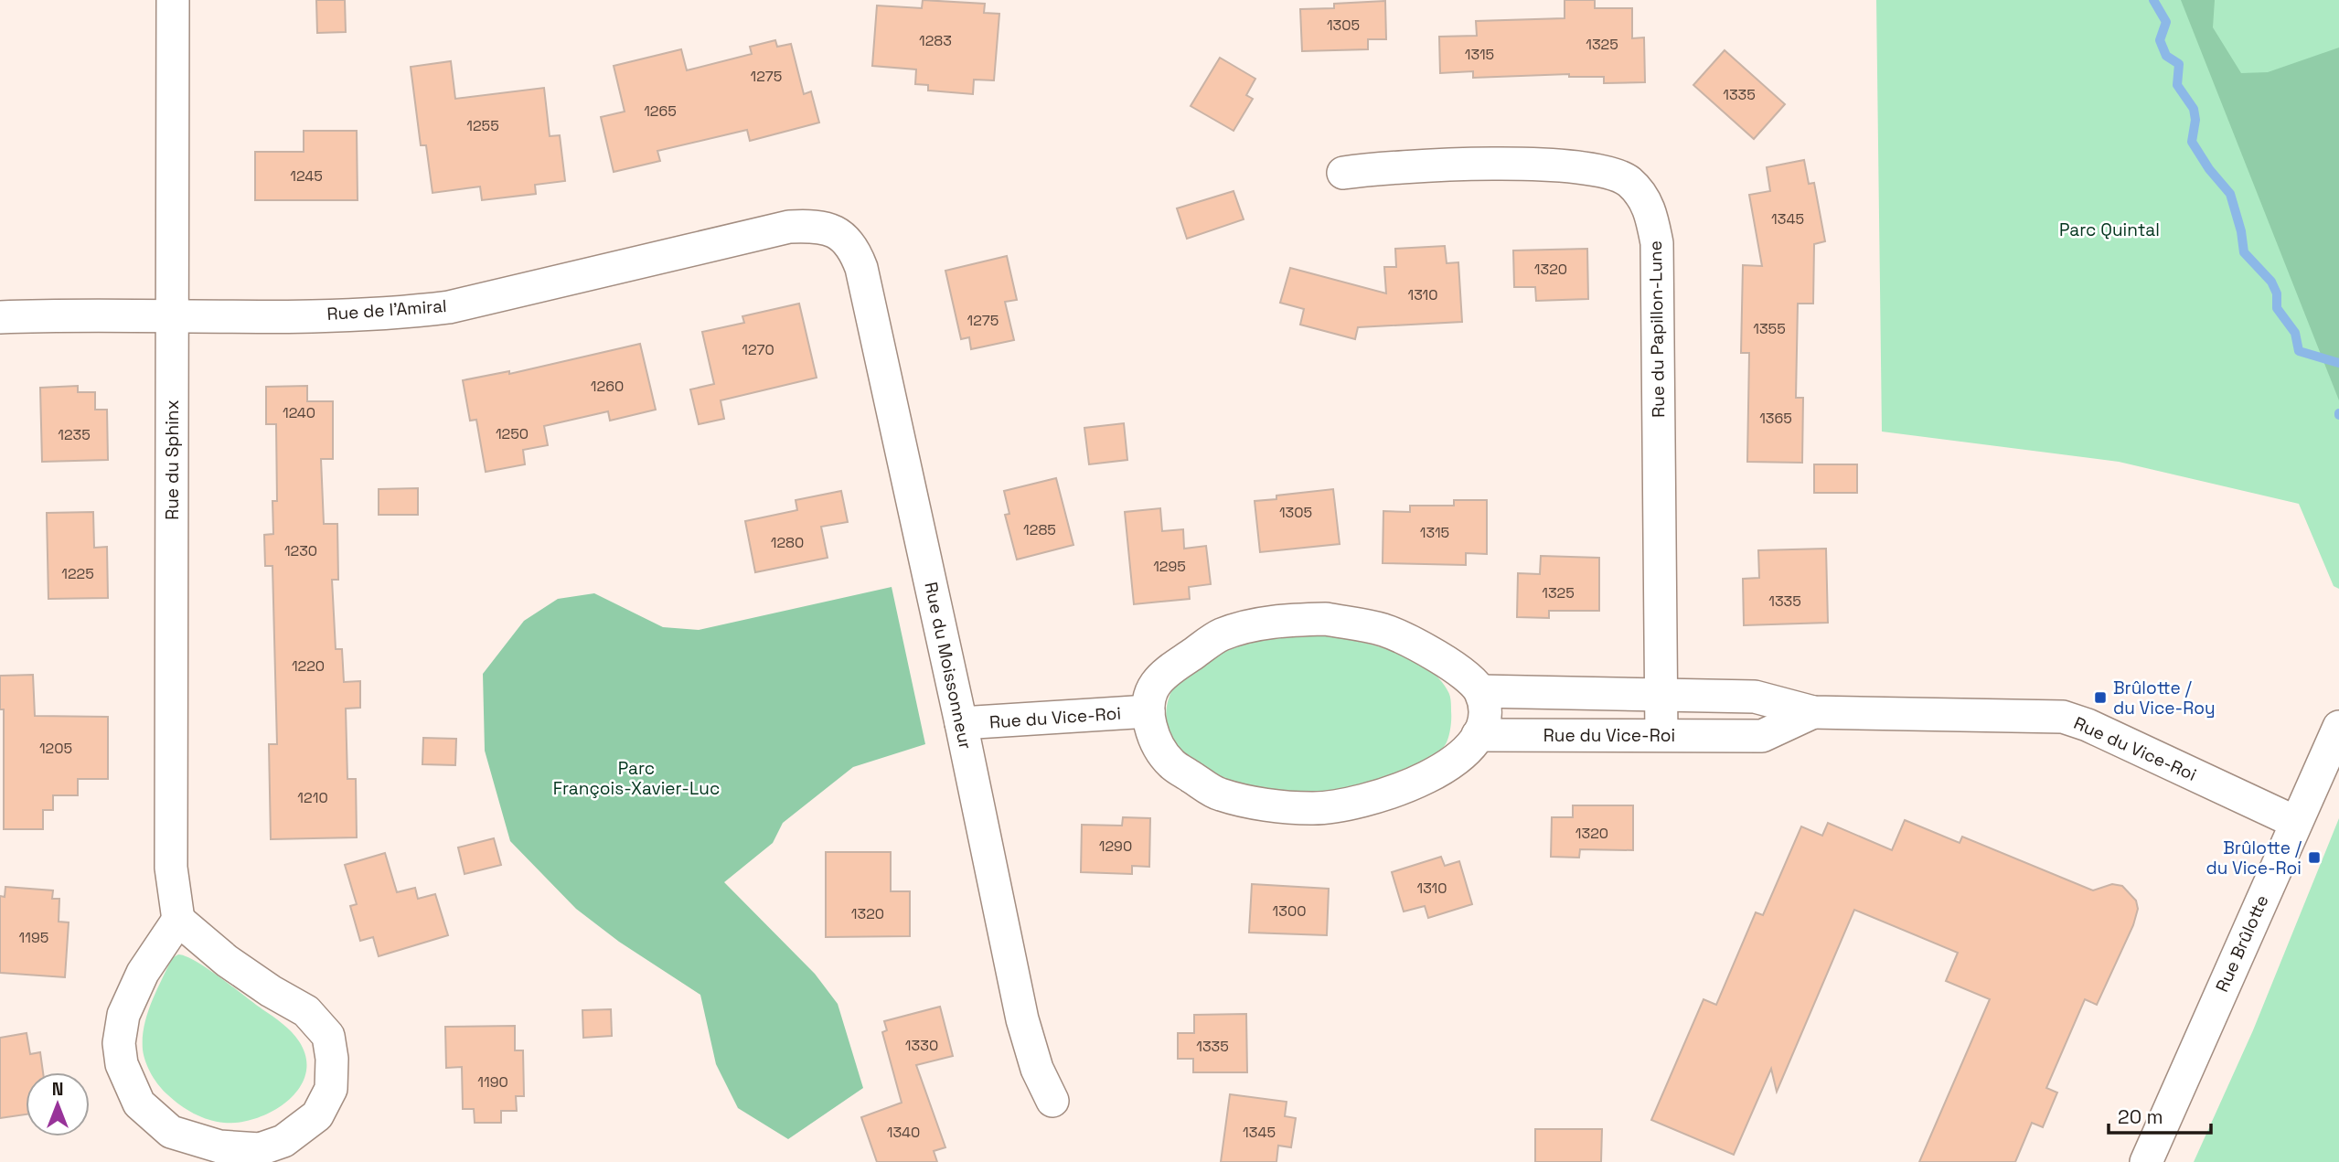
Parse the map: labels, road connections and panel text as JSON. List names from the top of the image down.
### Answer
{
  "streets": {
    "street": [
      "Rue de l'Amiral",
      "Rue du Papillon-Lune",
      "Rue du Sphinx",
      "Rue du Moissonneur",
      "Rue du Vice-Roi",
      "Rue Brûlotte"
    ]
  },
  "crossings": [
    ["Rue de l'Amiral", "Rue du Sphinx"],
    ["Rue de l'Amiral", "Rue du Moissonneur"],
    ["Rue du Papillon-Lune", "Rue du Vice-Roi"],
    ["Rue du Moissonneur", "Rue du Vice-Roi"],
    ["Rue du Vice-Roi", "Rue Brûlotte"]
  ],
  "parks": ["Parc Quintal", "Parc François-Xavier-Luc"],
  "places": {
    "transit": ["Brûlotte / du Vice-Roy", "Brûlotte / du Vice-Roi"]
  },
  "house_numbers": [
    "1305",
    "1283",
    "1325",
    "1315",
    "1275",
    "1335",
    "1265",
    "1255",
    "1245",
    "1345",
    "1320",
    "1310",
    "1275",
    "1355",
    "1270",
    "1260",
    "1240",
    "1365",
    "1250",
    "1235",
    "1305",
    "1285",
    "1315",
    "1280",
    "1230",
    "1295",
    "1225",
    "1325",
    "1335",
    "1220",
    "1205",
    "1210",
    "1320",
    "1290",
    "1310",
    "1300",
    "1320",
    "1195",
    "1330",
    "1335",
    "1190",
    "1340",
    "1345"
  ],
  "scale_bar": "20 m",
  "north": "top"
}
